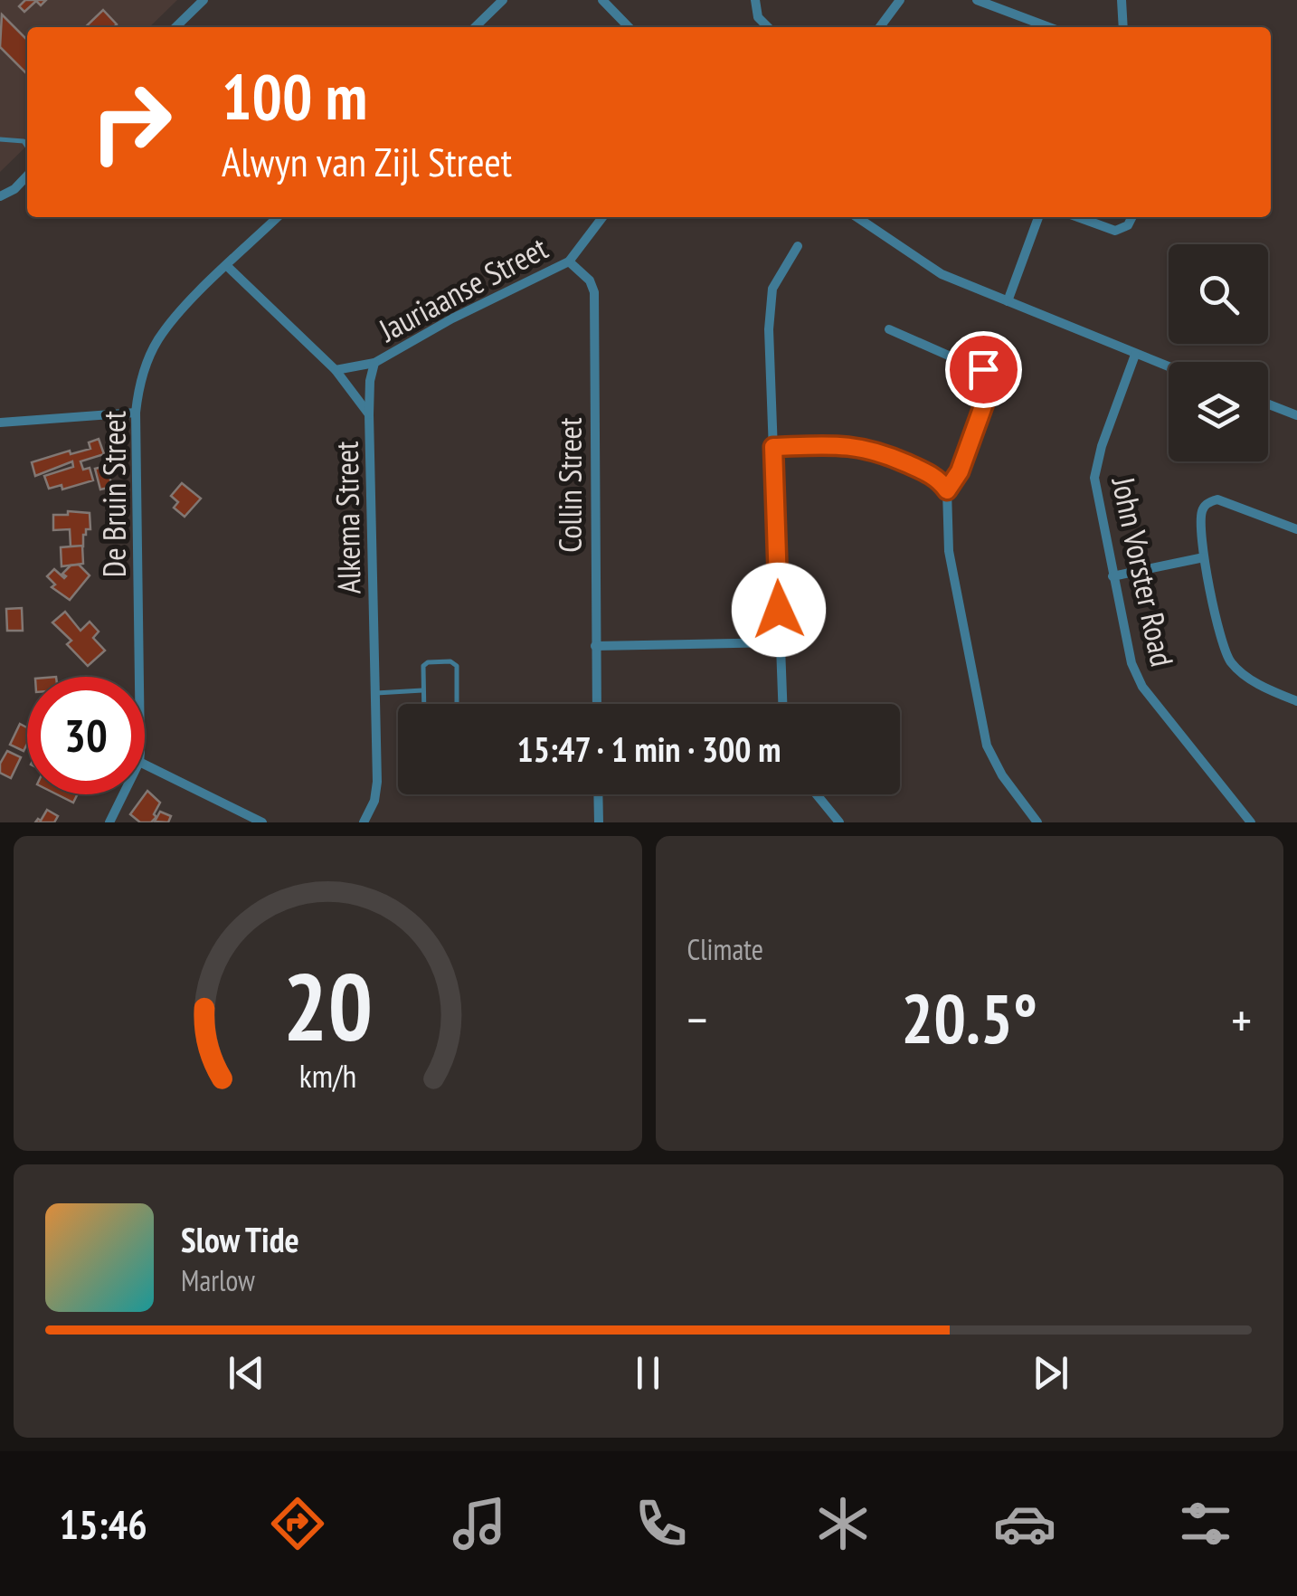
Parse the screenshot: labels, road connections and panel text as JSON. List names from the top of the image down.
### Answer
{
  "streets": {
    "street": [
      "Jauriaanse Street",
      "Collin Street",
      "De Bruin Street",
      "Alkema Street",
      "John Vorster Road"
    ]
  },
  "crossings": [
    ["Jauriaanse Street", "Collin Street"],
    ["Jauriaanse Street", "Alkema Street"],
    ["De Bruin Street", "Alkema Street"]
  ],
  "page": {
    "turn": ["100 m", "Alwyn van Zijl Street"],
    "limit": "30",
    "trip": "15:47 · 1 min · 300 m",
    "tile": "Climate",
    "heat": ["−", "20.5°", "+"],
    "song": ["Slow Tide", "Marlow"],
    "tabs": "15:46",
    "gauge": ["20", "km/h"]
  }
}
